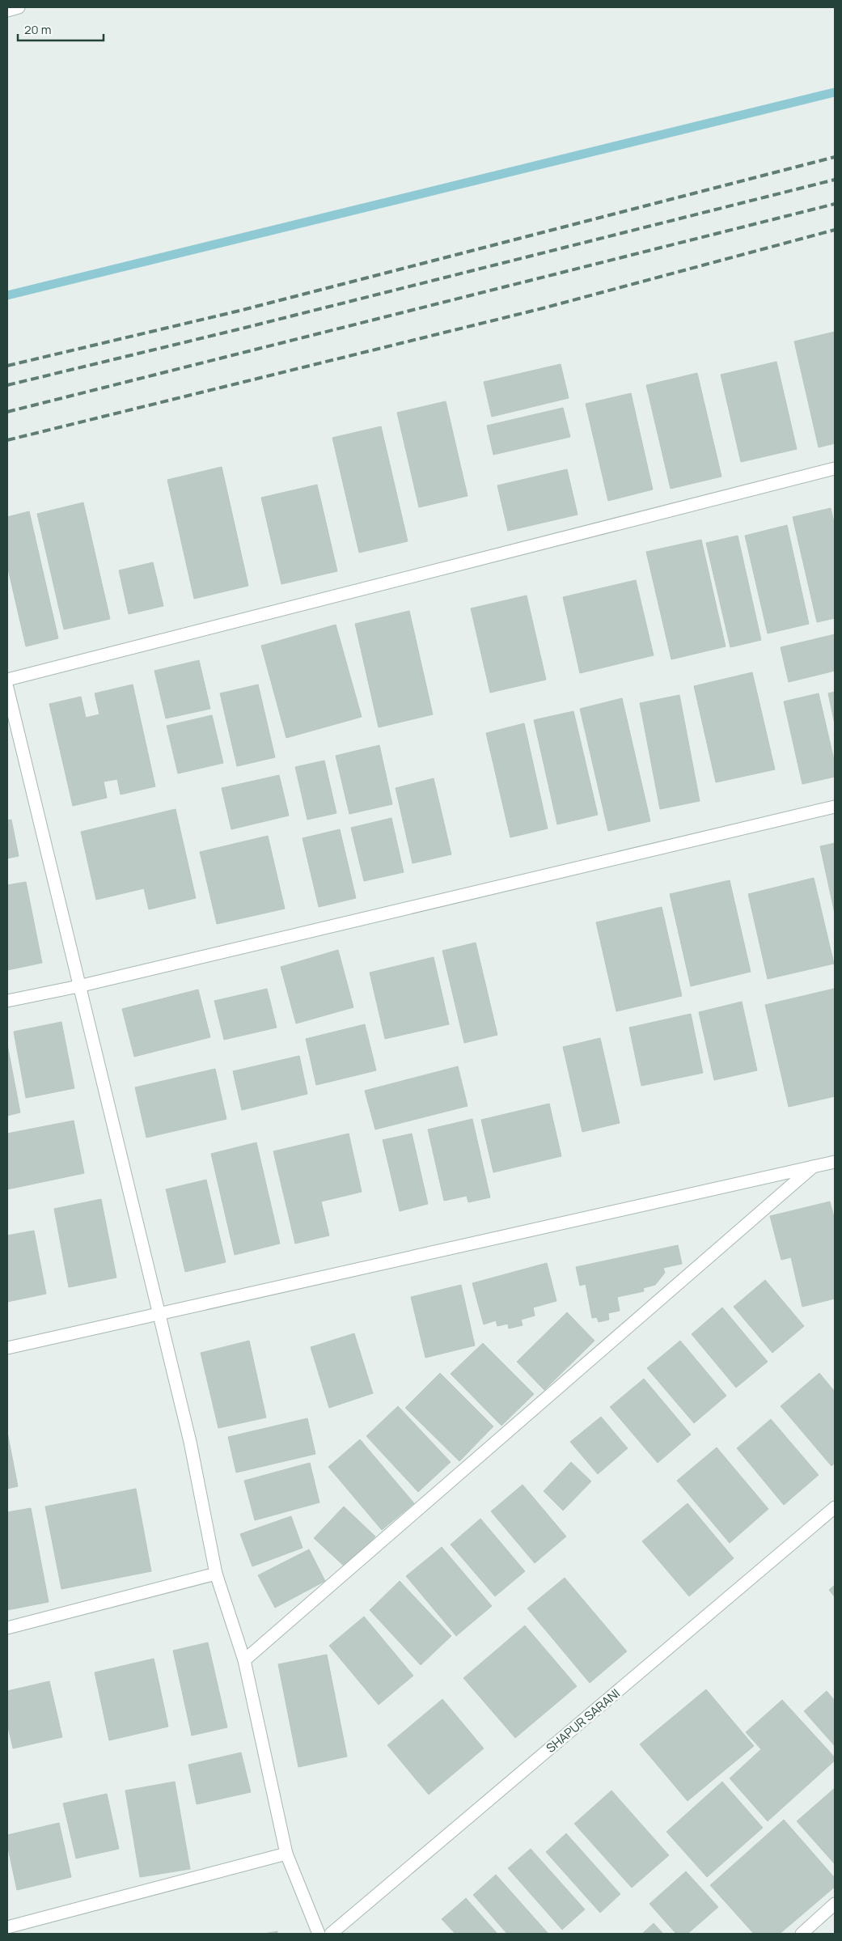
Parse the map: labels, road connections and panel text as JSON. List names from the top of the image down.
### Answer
{
  "streets": {
    "street": ["SHAPUR SARANI"]
  },
  "scale_bar": "20 m"
}
